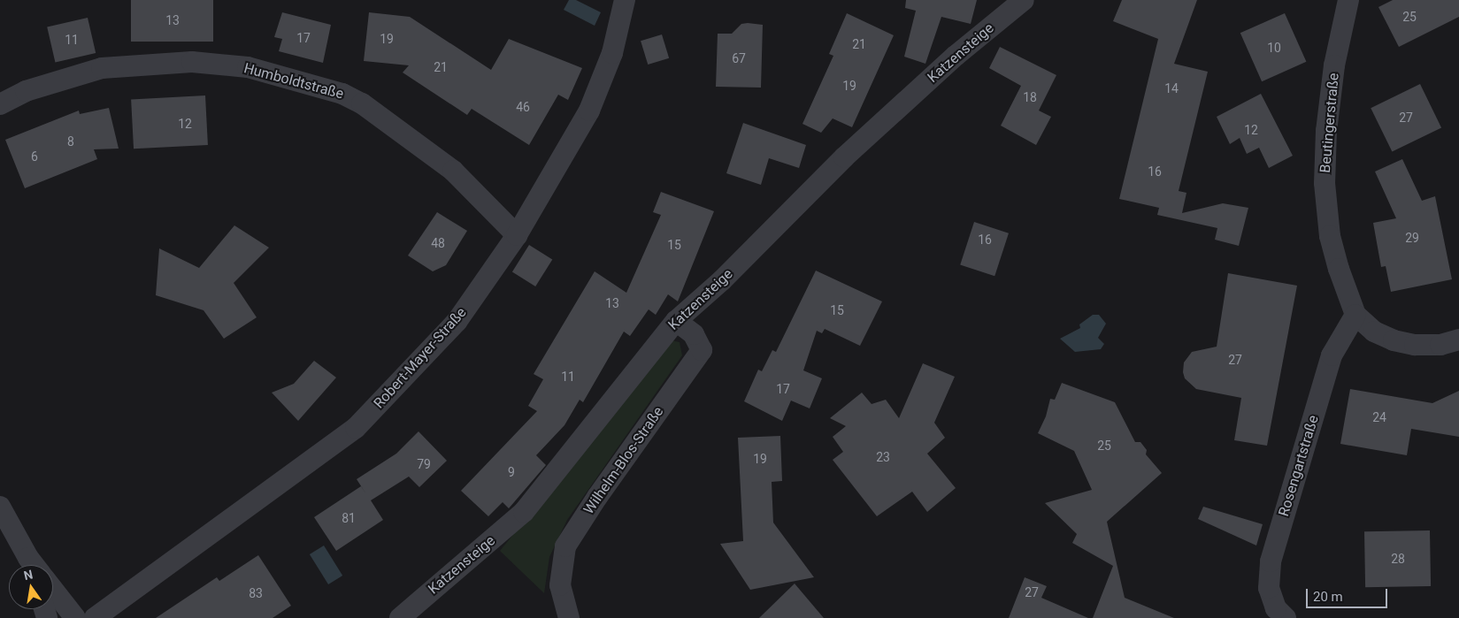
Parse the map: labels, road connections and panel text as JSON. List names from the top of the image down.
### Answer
{
  "streets": {
    "street": [
      "Katzensteige",
      "Humboldtstraße",
      "Beutingerstraße",
      "Robert-Mayer-Straße",
      "Wilhelm-Blos-Straße",
      "Rosengartstraße"
    ]
  },
  "crossings": [
    ["Katzensteige", "Wilhelm-Blos-Straße"],
    ["Humboldtstraße", "Robert-Mayer-Straße"],
    ["Beutingerstraße", "Rosengartstraße"]
  ],
  "house_numbers": [
    "25",
    "13",
    "17",
    "19",
    "11",
    "21",
    "10",
    "67",
    "21",
    "19",
    "14",
    "18",
    "46",
    "27",
    "12",
    "12",
    "8",
    "6",
    "16",
    "29",
    "16",
    "48",
    "15",
    "13",
    "15",
    "27",
    "11",
    "17",
    "24",
    "25",
    "23",
    "19",
    "79",
    "9",
    "81",
    "28",
    "27",
    "83"
  ],
  "scale_bar": "20 m",
  "north": "top"
}
